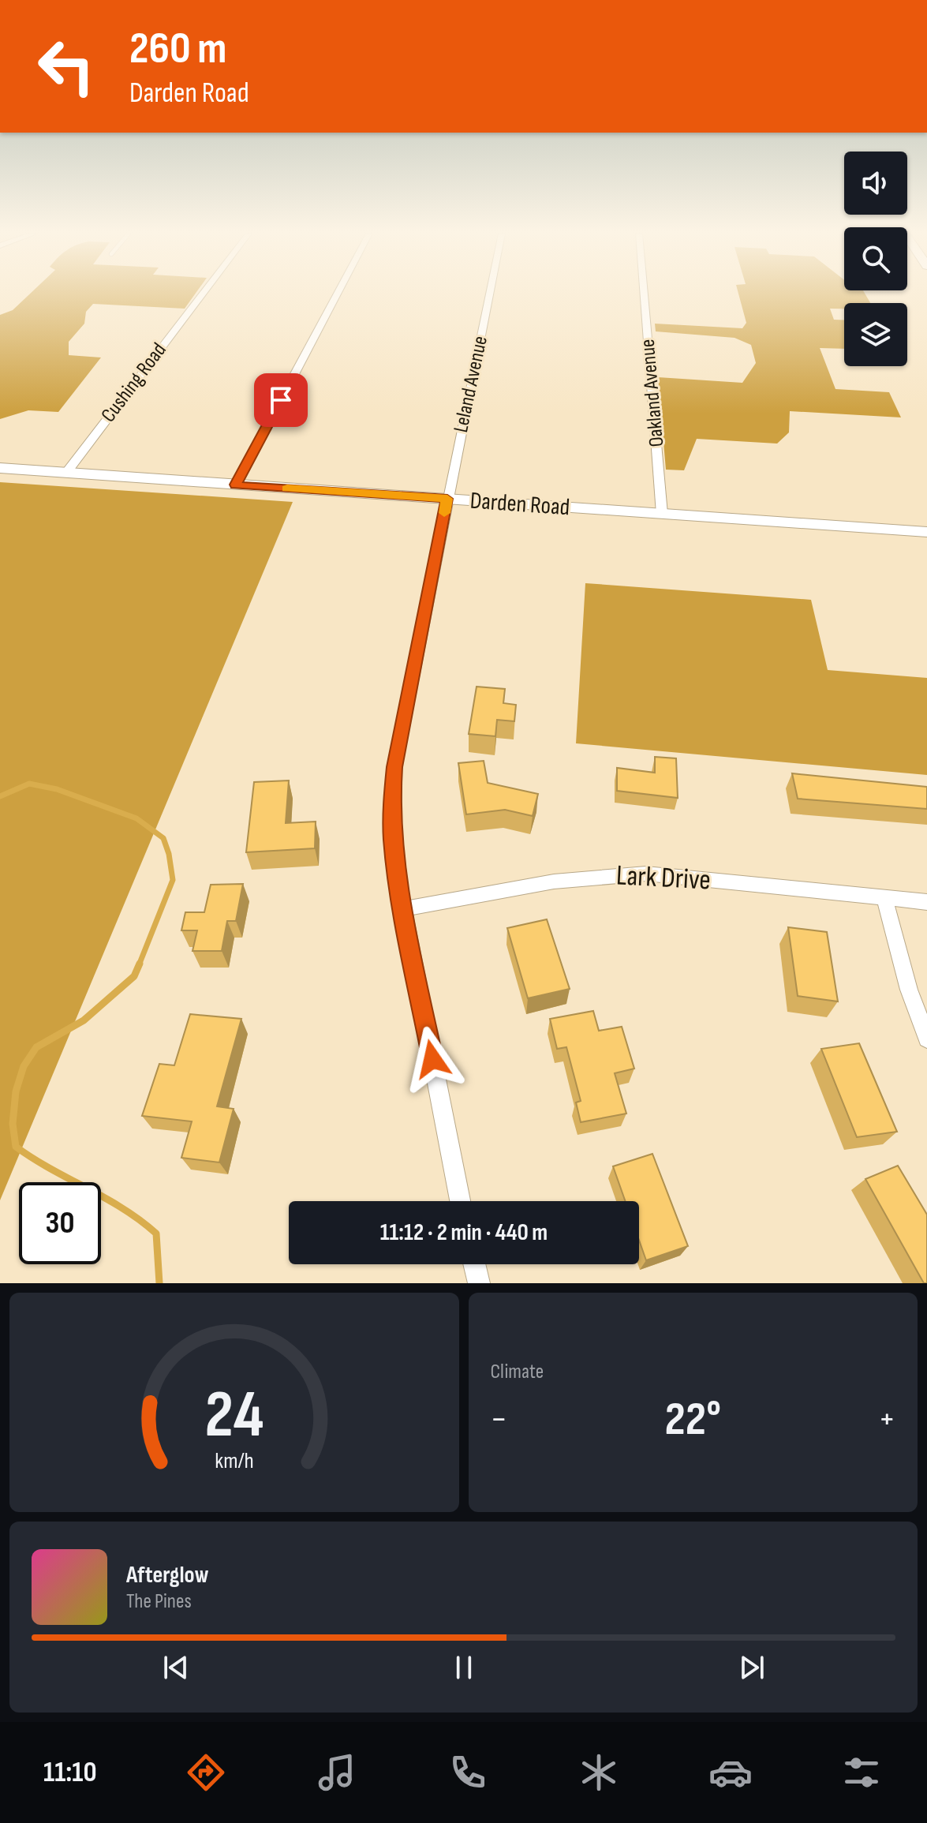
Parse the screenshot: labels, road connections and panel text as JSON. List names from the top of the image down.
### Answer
{
  "streets": {
    "street": [
      "Cushing Road",
      "Leland Avenue",
      "Oakland Avenue",
      "Darden Road",
      "Lark Drive"
    ]
  },
  "crossings": [
    ["Cushing Road", "Darden Road"],
    ["Leland Avenue", "Darden Road"],
    ["Leland Avenue", "Lark Drive"],
    ["Oakland Avenue", "Darden Road"]
  ],
  "page": {
    "turn": ["260 m", "Darden Road"],
    "limit": "30",
    "trip": "11:12 · 2 min · 440 m",
    "tile": "Climate",
    "heat": ["−", "22°", "+"],
    "song": ["Afterglow", "The Pines"],
    "tabs": "11:10",
    "gauge": ["24", "km/h"]
  }
}
